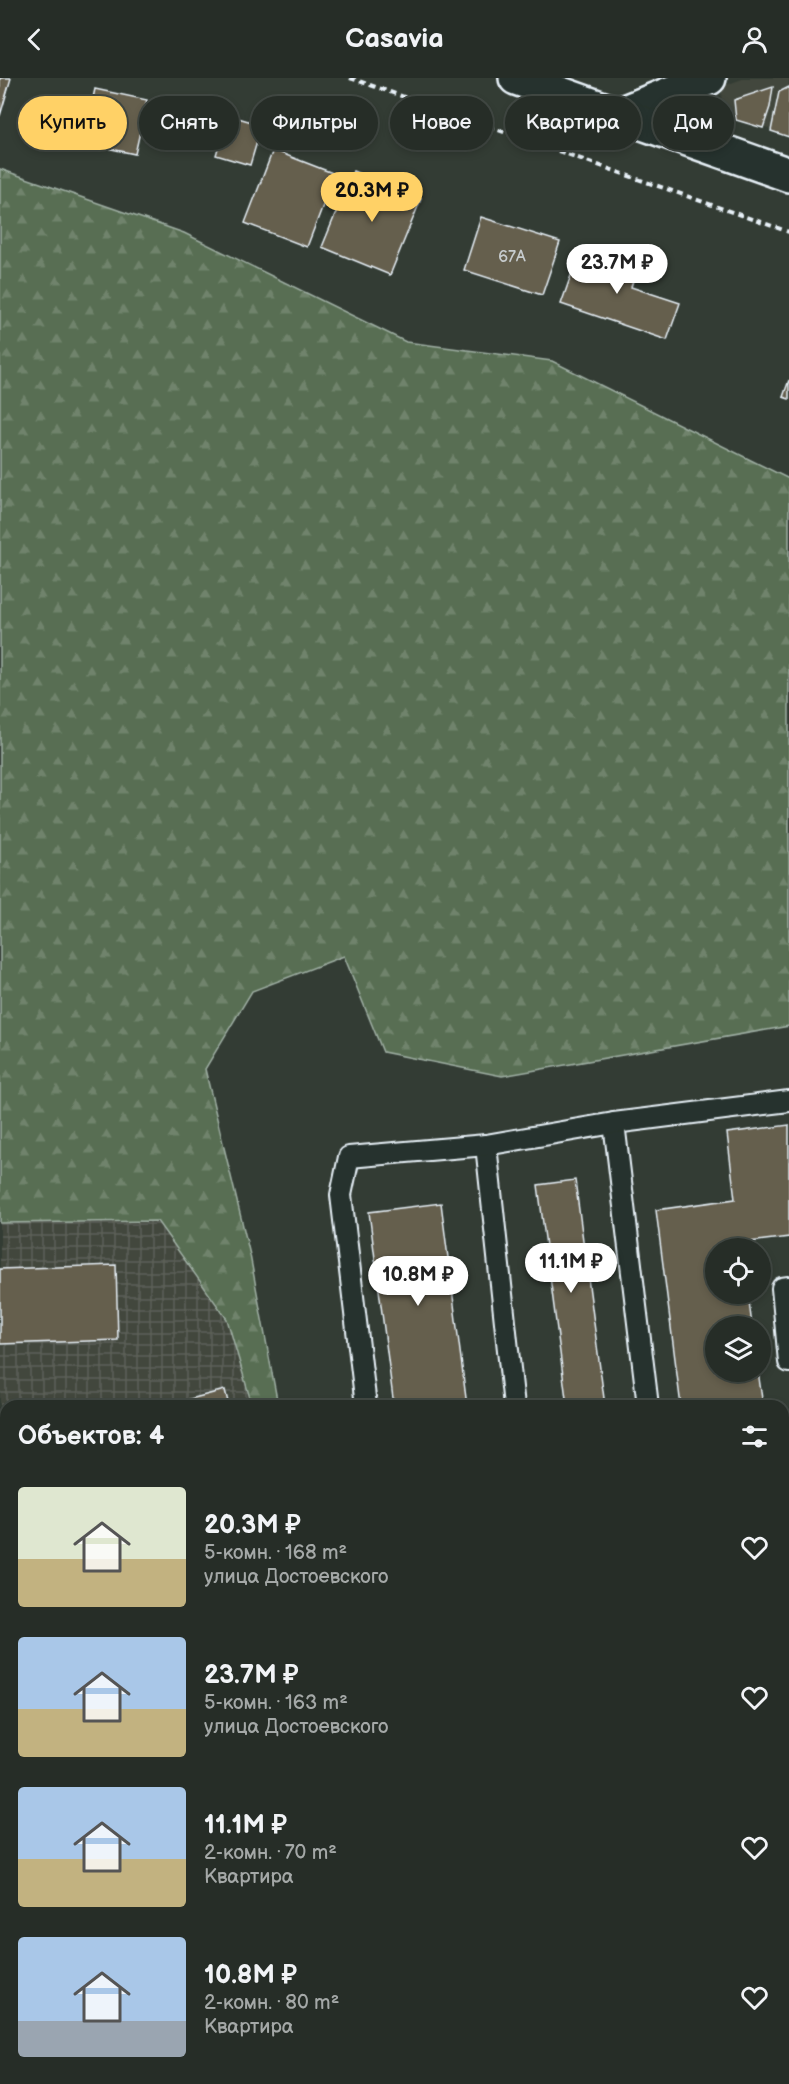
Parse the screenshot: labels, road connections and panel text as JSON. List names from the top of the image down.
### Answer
{
  "house_numbers": ["67А"],
  "page": {
    "header": "Casavia",
    "chip": [
      "Купить",
      "Снять",
      "Фильтры",
      "Новое",
      "Квартира",
      "Дом"
    ],
    "price": [
      "20.3M ₽",
      "23.7M ₽",
      "11.1M ₽",
      "10.8M ₽"
    ],
    "heading": "Объектов: 4",
    "list": [
      {
        "name": "20.3M ₽",
        "note": "5-комн. · 168 m² · улица Достоевского"
      },
      {
        "name": "23.7M ₽",
        "note": "5-комн. · 163 m² · улица Достоевского"
      },
      {
        "name": "11.1M ₽",
        "note": "2-комн. · 70 m² · Квартира"
      },
      {
        "name": "10.8M ₽",
        "note": "2-комн. · 80 m² · Квартира"
      }
    ]
  }
}
